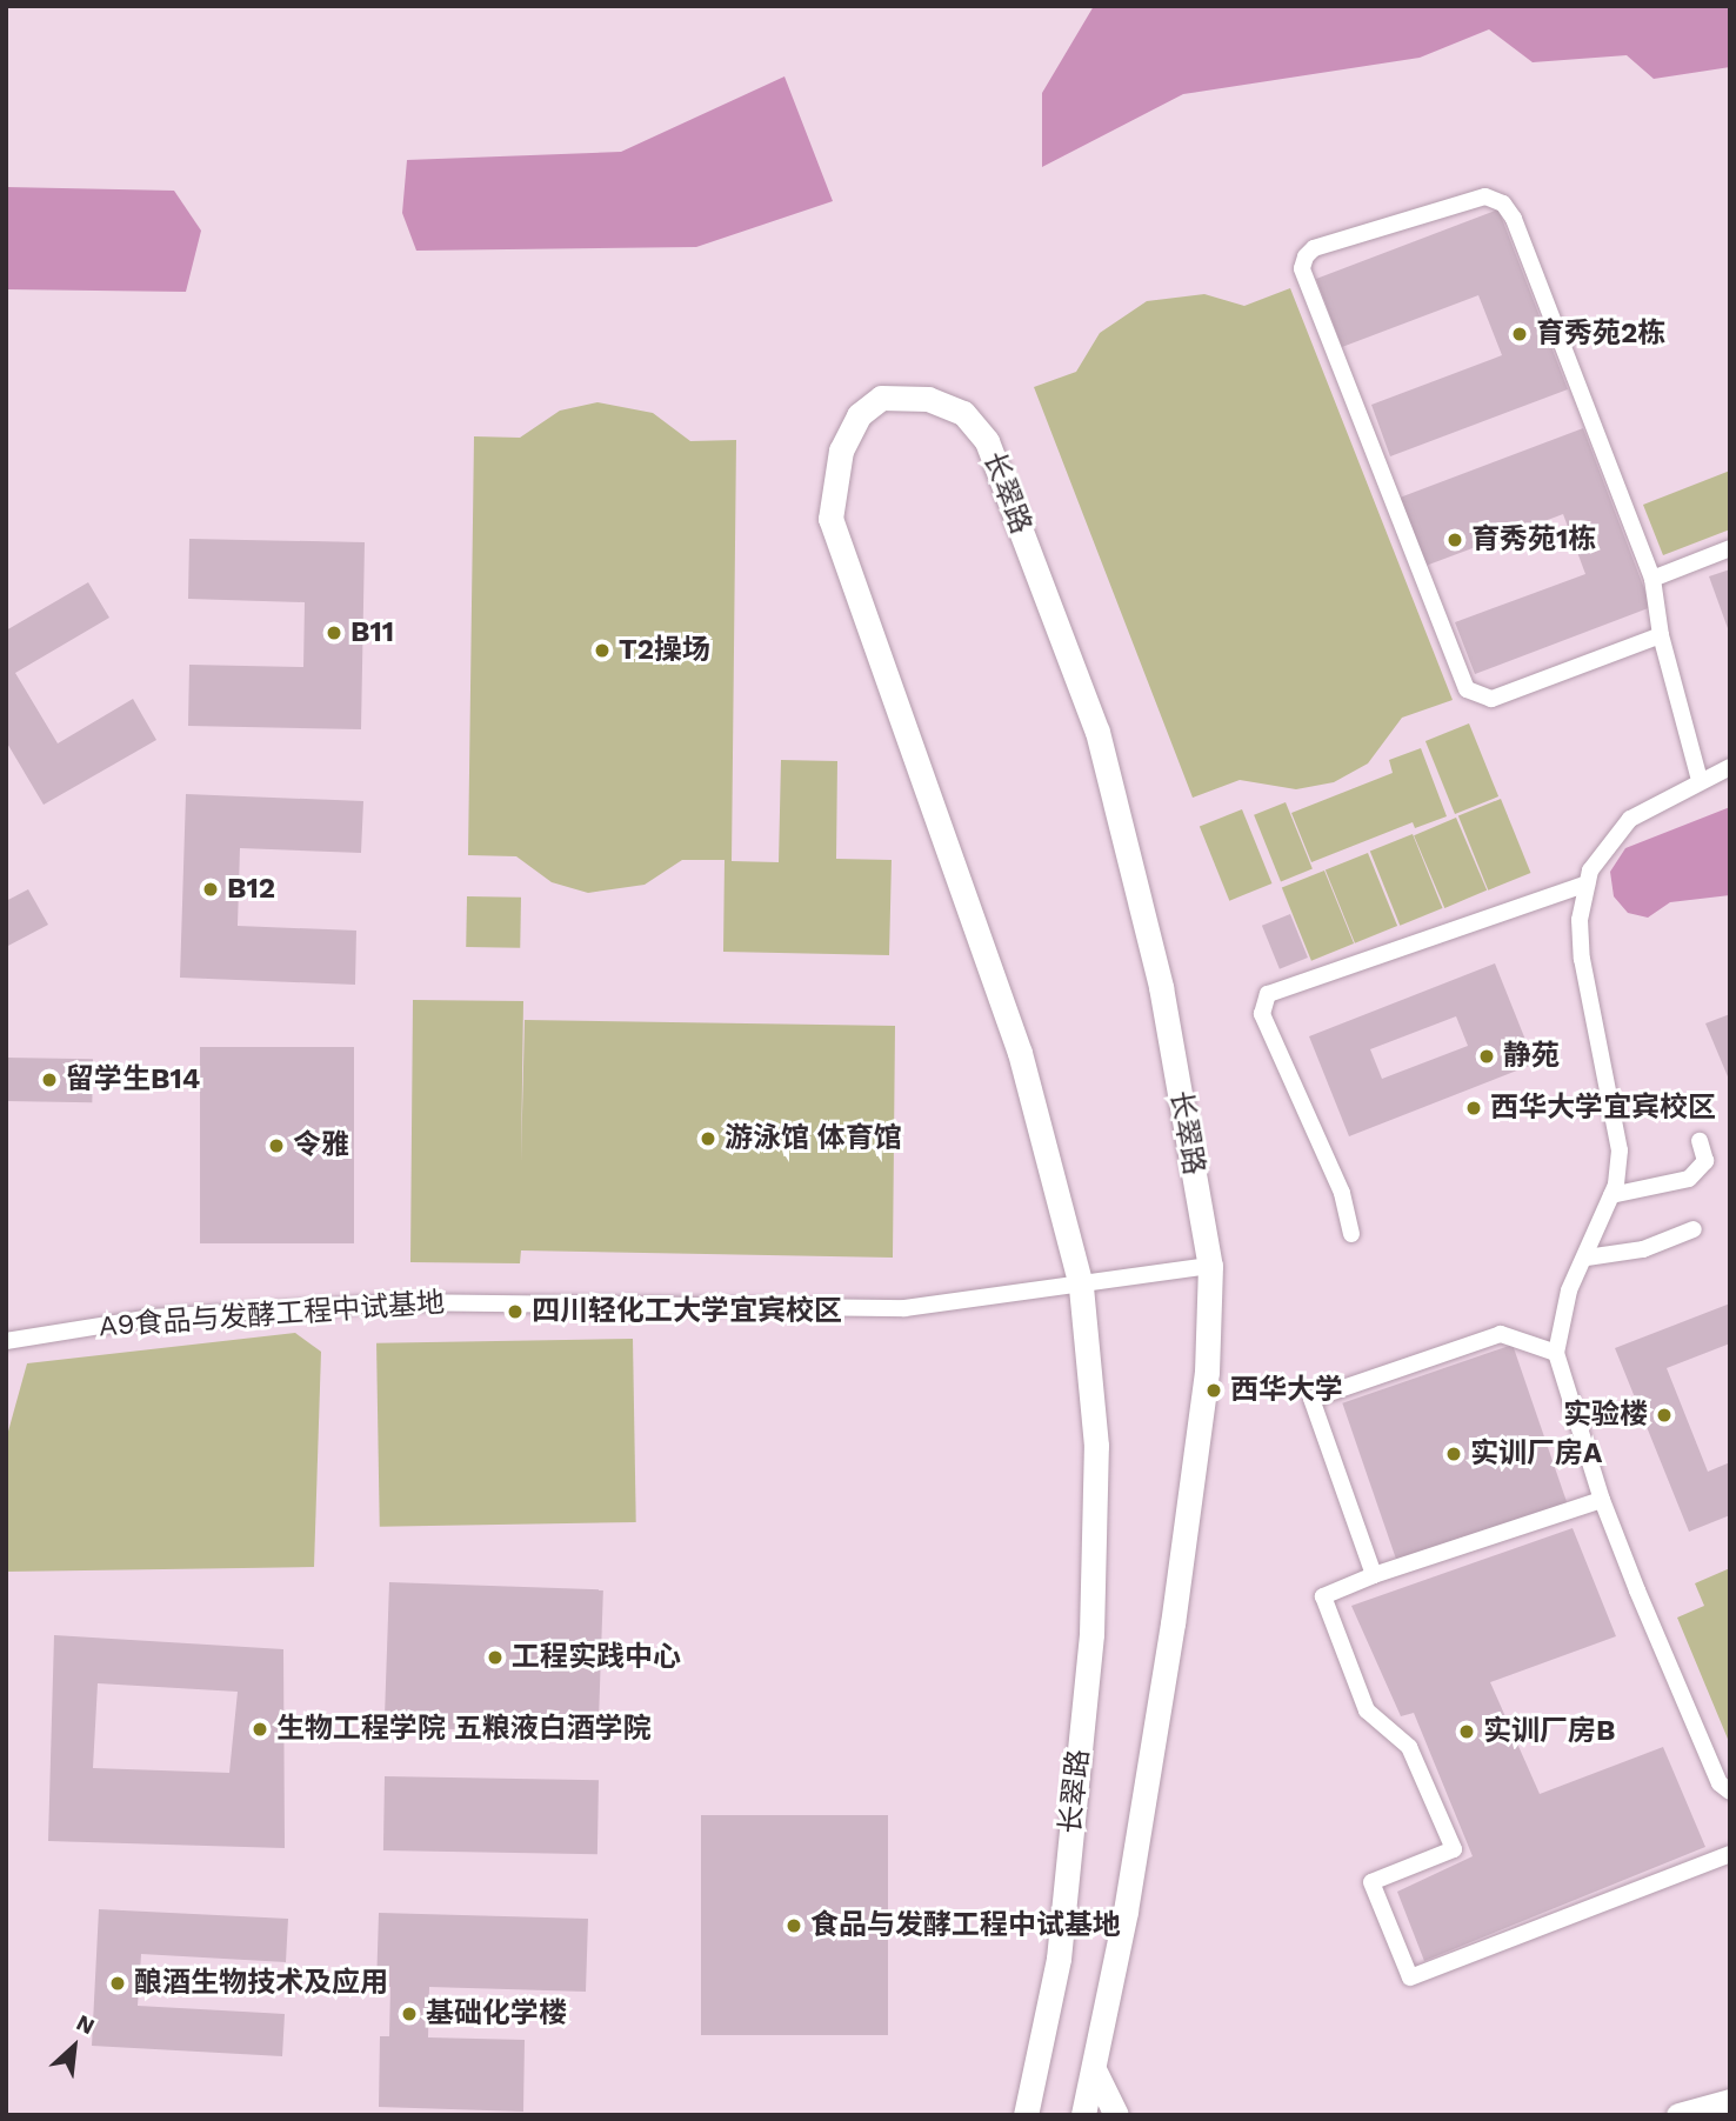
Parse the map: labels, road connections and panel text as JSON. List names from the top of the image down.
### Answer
{
  "streets": {
    "main road": ["长翠路"],
    "street": ["A9食品与发酵工程中试基地"]
  },
  "crossings": [
    ["长翠路", "A9食品与发酵工程中试基地"]
  ],
  "places": [
    "育秀苑2栋",
    "育秀苑1栋",
    "B11",
    "T2操场",
    "B12",
    "静苑",
    "留学生B14",
    "西华大学宜宾校区",
    "游泳馆 体育馆",
    "令雅",
    "四川轻化工大学宜宾校区",
    "西华大学",
    "实验楼",
    "实训厂房A",
    "工程实践中心",
    "生物工程学院 五粮液白酒学院",
    "实训厂房B",
    "食品与发酵工程中试基地",
    "酿酒生物技术及应用",
    "基础化学楼"
  ],
  "north": "top right"
}
